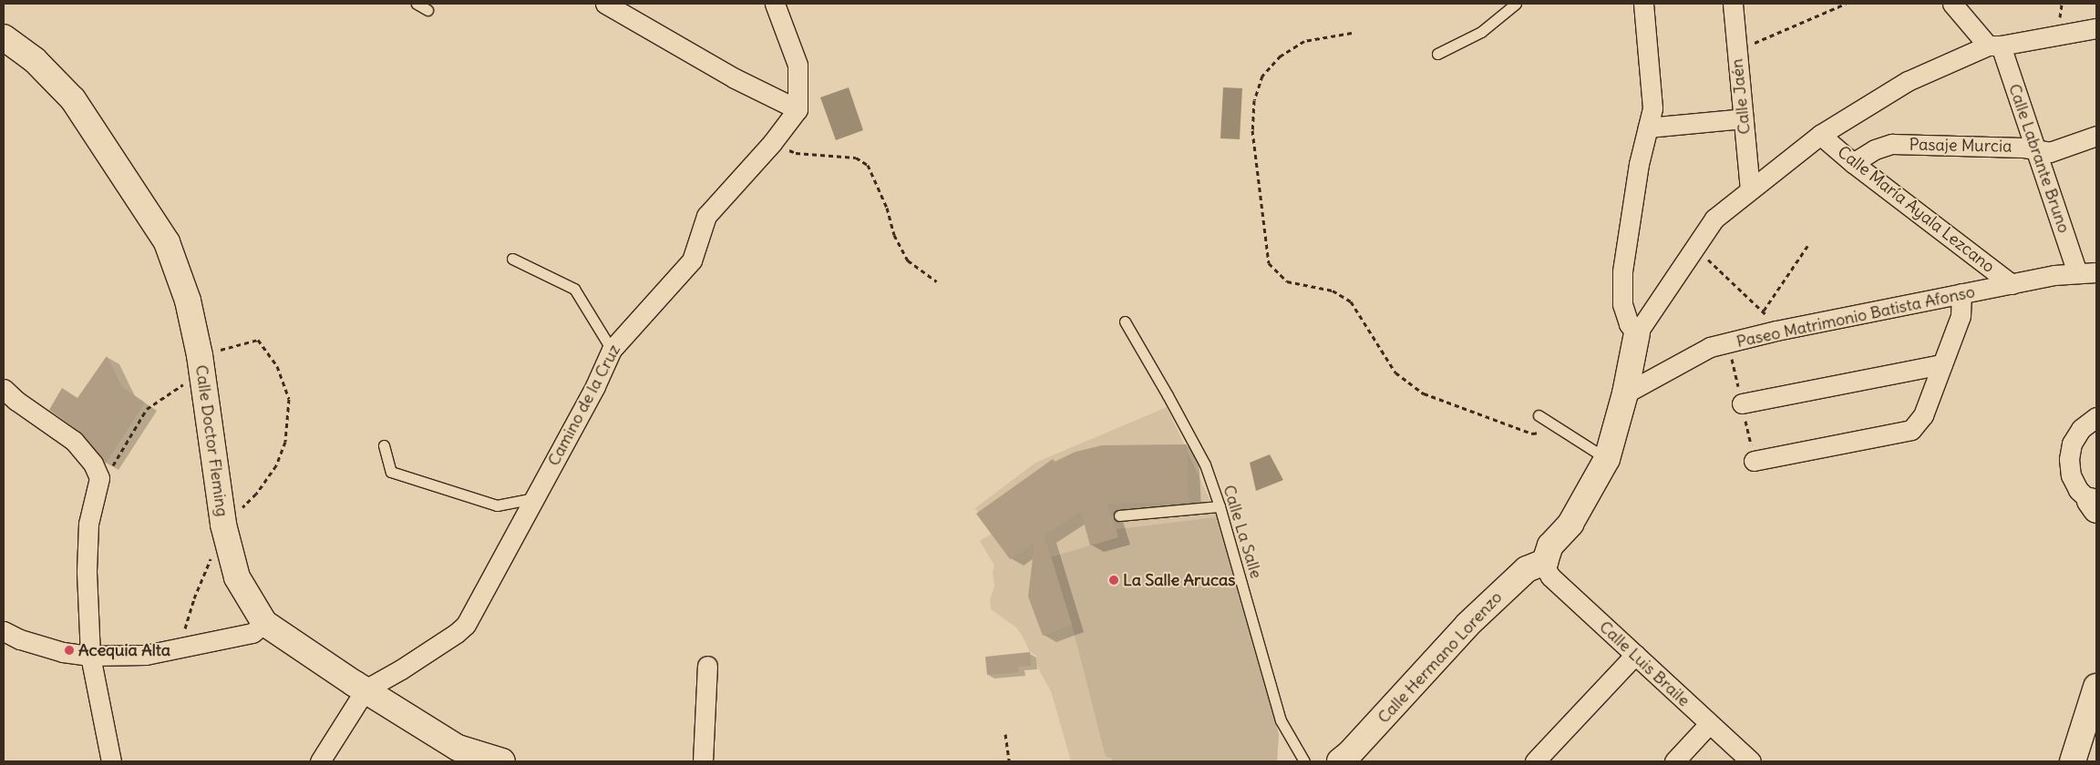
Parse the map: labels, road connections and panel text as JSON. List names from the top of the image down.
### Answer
{
  "streets": {
    "street": [
      "Calle Jaén",
      "Pasaje Murcia",
      "Calle Labrante Bruno",
      "Calle María Ayala Lezcano",
      "Paseo Matrimonio Batista Afonso",
      "Camino de la Cruz",
      "Calle Doctor Fleming",
      "Calle Hermano Lorenzo",
      "Calle Luis Braile"
    ],
    "lane": ["Calle La Salle"]
  },
  "crossings": [
    ["Pasaje Murcia", "Calle Labrante Bruno"],
    ["Pasaje Murcia", "Calle María Ayala Lezcano"],
    ["Calle Labrante Bruno", "Paseo Matrimonio Batista Afonso"],
    ["Calle María Ayala Lezcano", "Paseo Matrimonio Batista Afonso"],
    ["Camino de la Cruz", "Calle Doctor Fleming"],
    ["Calle Hermano Lorenzo", "Calle Luis Braile"]
  ],
  "places": ["La Salle Arucas", "Acequia Alta"]
}
